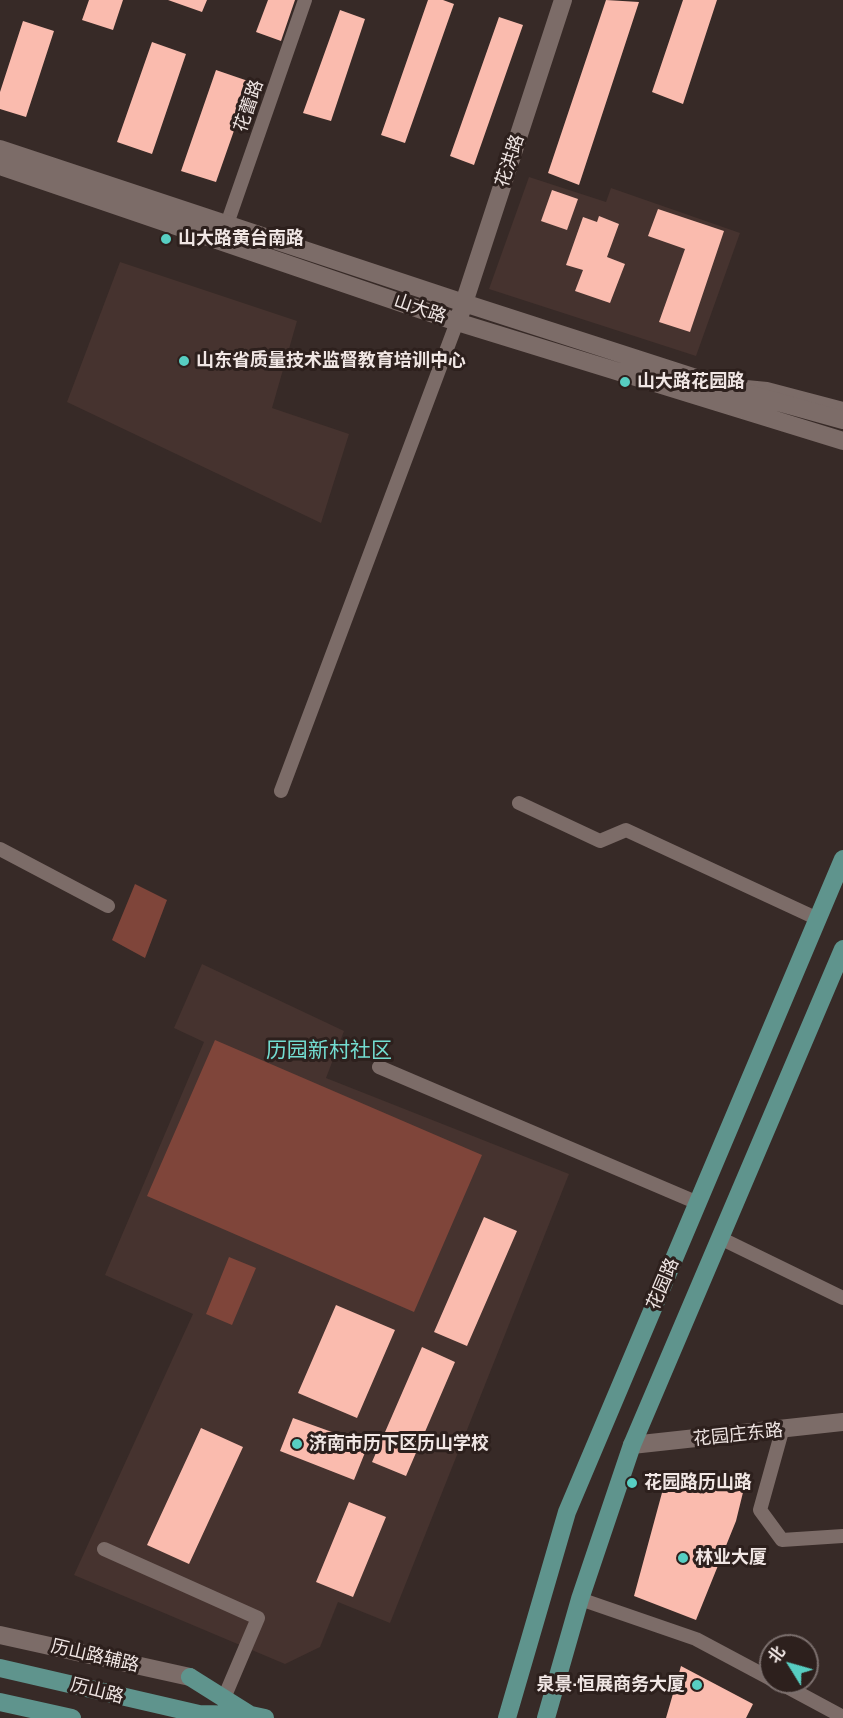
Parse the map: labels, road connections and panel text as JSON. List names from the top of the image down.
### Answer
{
  "streets": {
    "main road": [
      "花洪路",
      "山大路",
      "花园路",
      "花园庄东路",
      "历山路辅路",
      "历山路"
    ],
    "street": ["花蕾路"]
  },
  "crossings": [
    ["花蕾路", "山大路"],
    ["花洪路", "山大路"],
    ["花园路", "花园庄东路"]
  ],
  "districts": ["历园新村社区"],
  "places": [
    "山大路黄台南路",
    "山东省质量技术监督教育培训中心",
    "山大路花园路",
    "济南市历下区历山学校",
    "花园路历山路",
    "林业大厦",
    "泉景·恒展商务大厦"
  ],
  "north": "top left"
}
